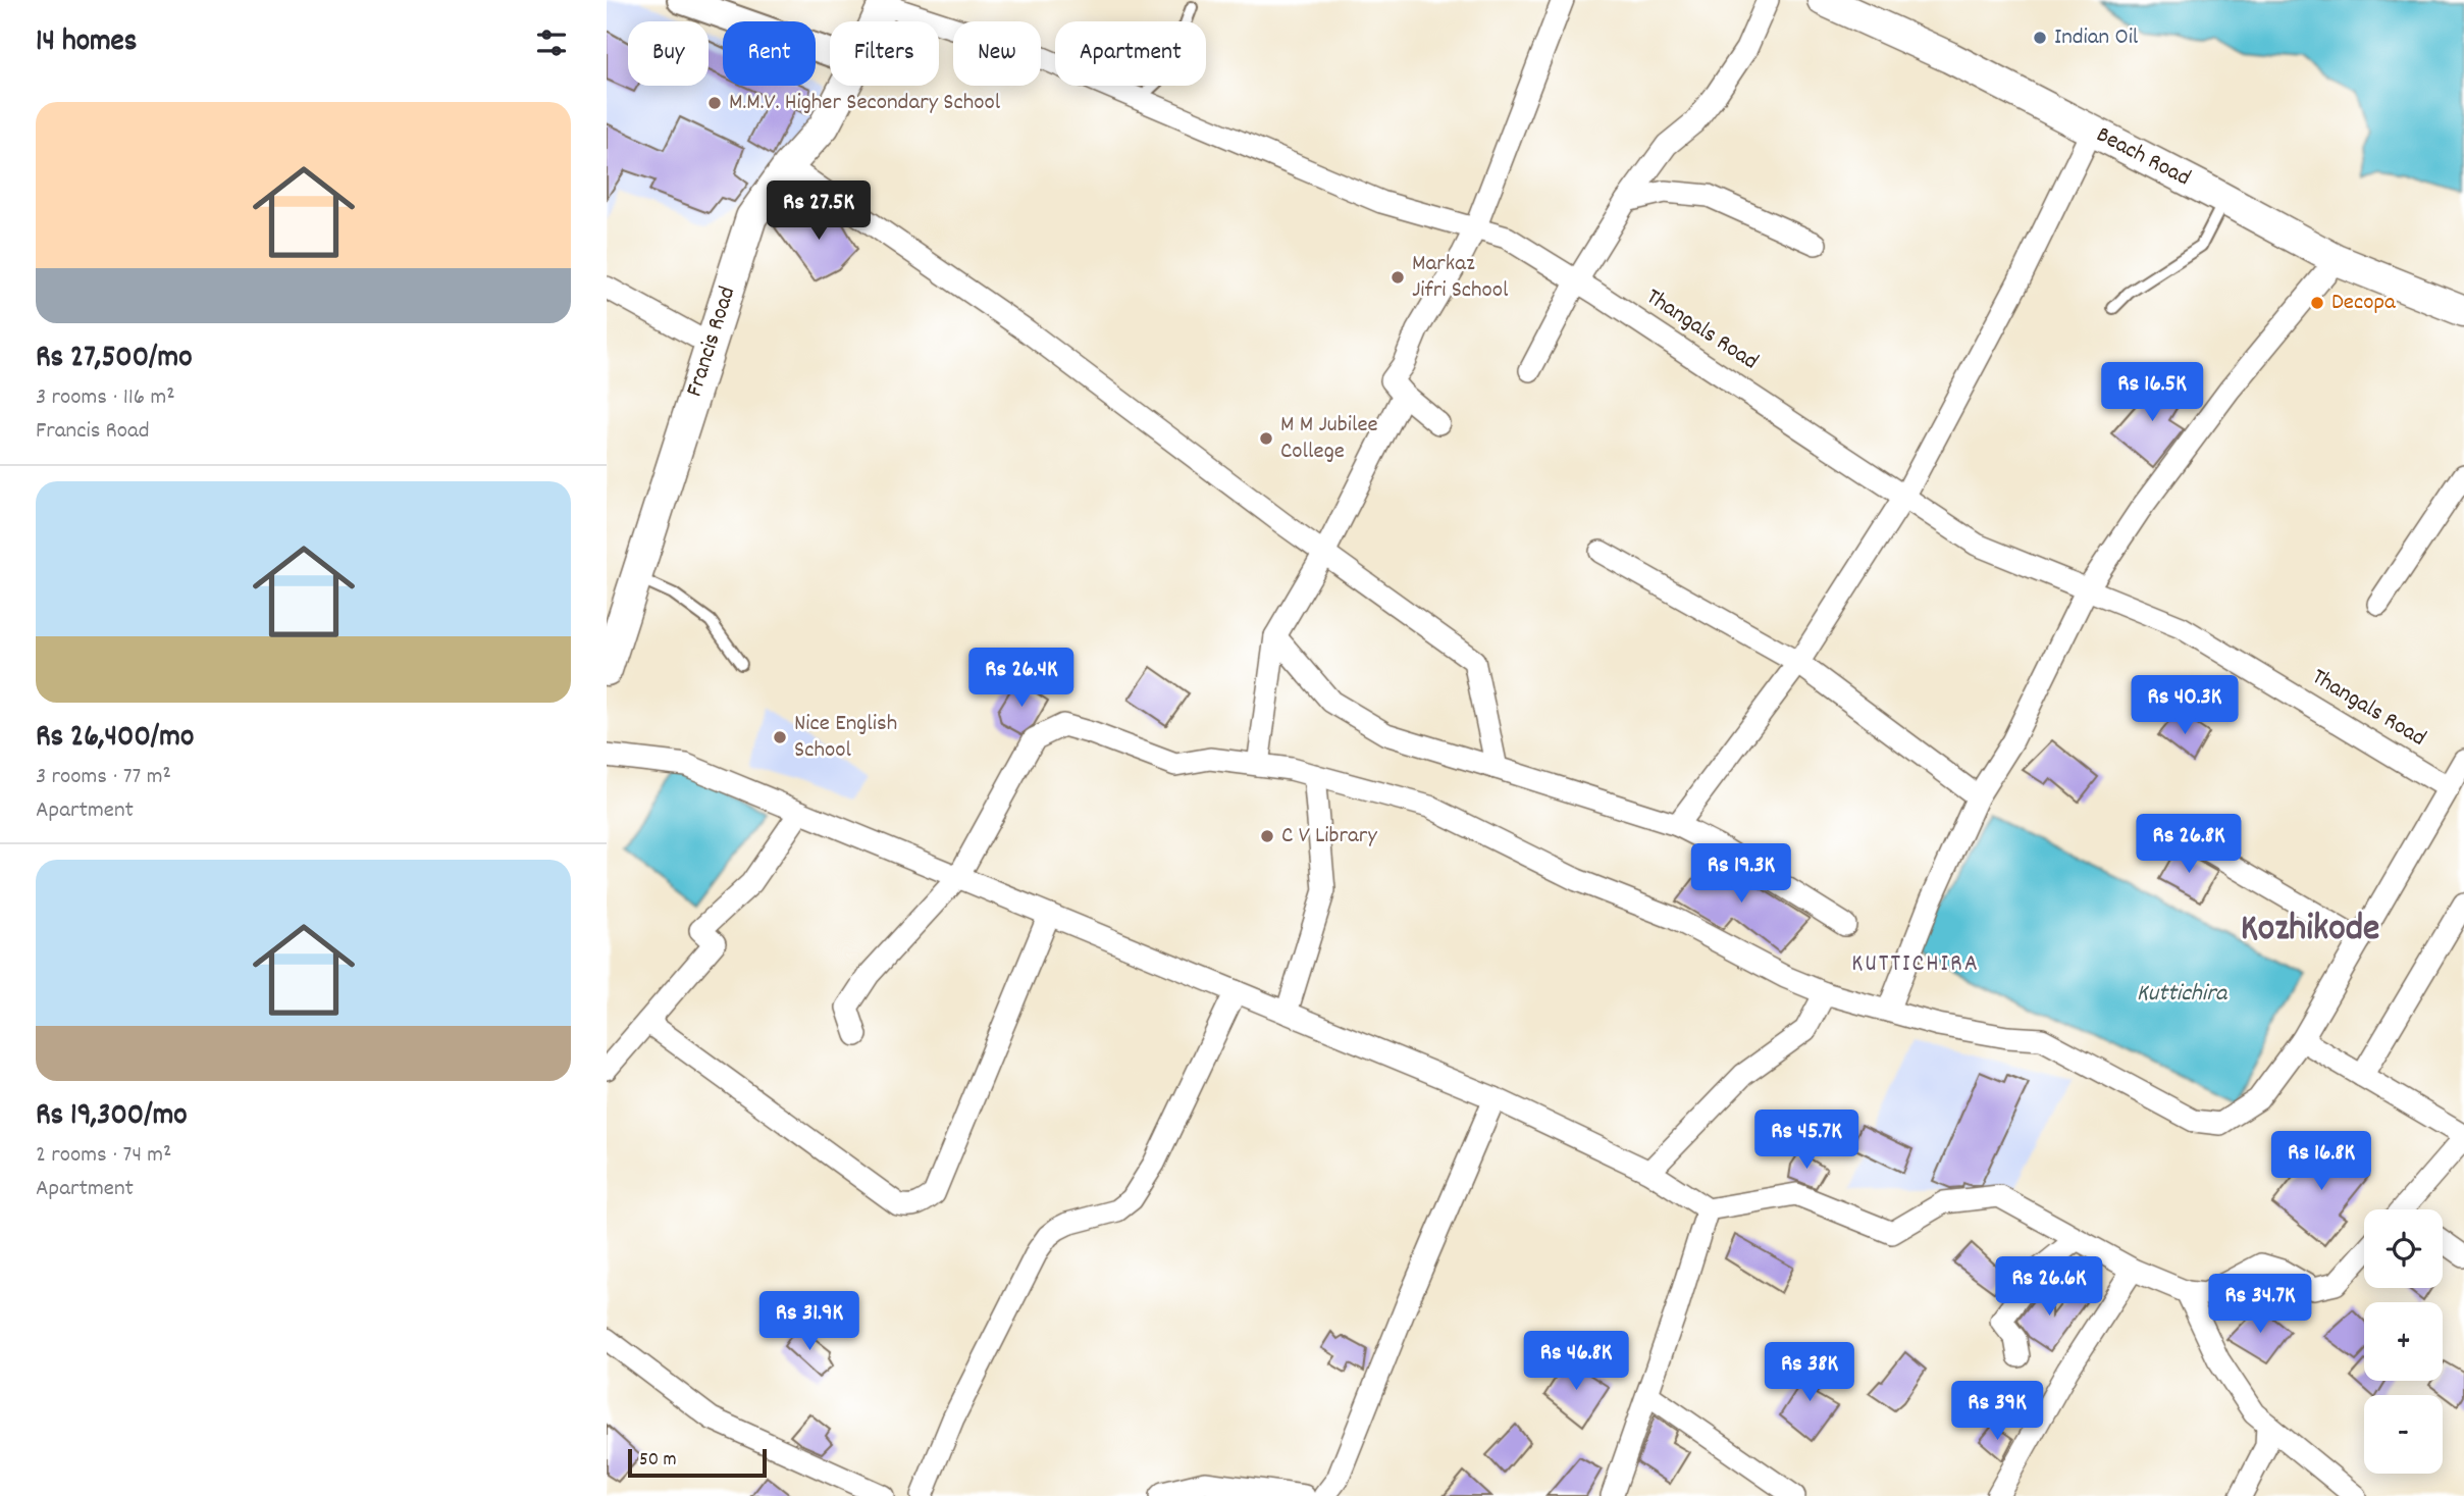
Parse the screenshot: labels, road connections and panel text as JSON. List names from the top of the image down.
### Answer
{
  "streets": {
    "main road": ["Beach Road", "Francis Road"],
    "street": ["Thangals Road"]
  },
  "crossings": [
    ["Thangals Road", "Francis Road"]
  ],
  "districts": ["Kozhikode", "KUTTICHIRA"],
  "water": ["Kuttichira"],
  "places": [
    "Indian Oil",
    "M.M.V. Higher Secondary School",
    "Markaz Jifri School",
    "Decopa",
    "M M Jubilee College",
    "Nice English School",
    "C V Library"
  ],
  "scale_bar": "50 m",
  "page": {
    "heading": "14 homes",
    "chip": [
      "Buy",
      "Rent",
      "Filters",
      "New",
      "Apartment"
    ],
    "list": [
      {
        "name": "Rs 27,500/mo",
        "note": "3 rooms · 116 m² · Francis Road"
      },
      {
        "name": "Rs 26,400/mo",
        "note": "3 rooms · 77 m² · Apartment"
      },
      {
        "name": "Rs 19,300/mo",
        "note": "2 rooms · 74 m² · Apartment"
      }
    ],
    "price": [
      "Rs 27.5K",
      "Rs 16.5K",
      "Rs 26.4K",
      "Rs 40.3K",
      "Rs 26.8K",
      "Rs 19.3K",
      "Rs 45.7K",
      "Rs 16.8K",
      "Rs 26.6K",
      "Rs 34.7K",
      "Rs 31.9K",
      "Rs 46.8K",
      "Rs 38K",
      "Rs 39K"
    ],
    "map_buttons": ["+", "−"],
    "scale": "50 m"
  }
}
